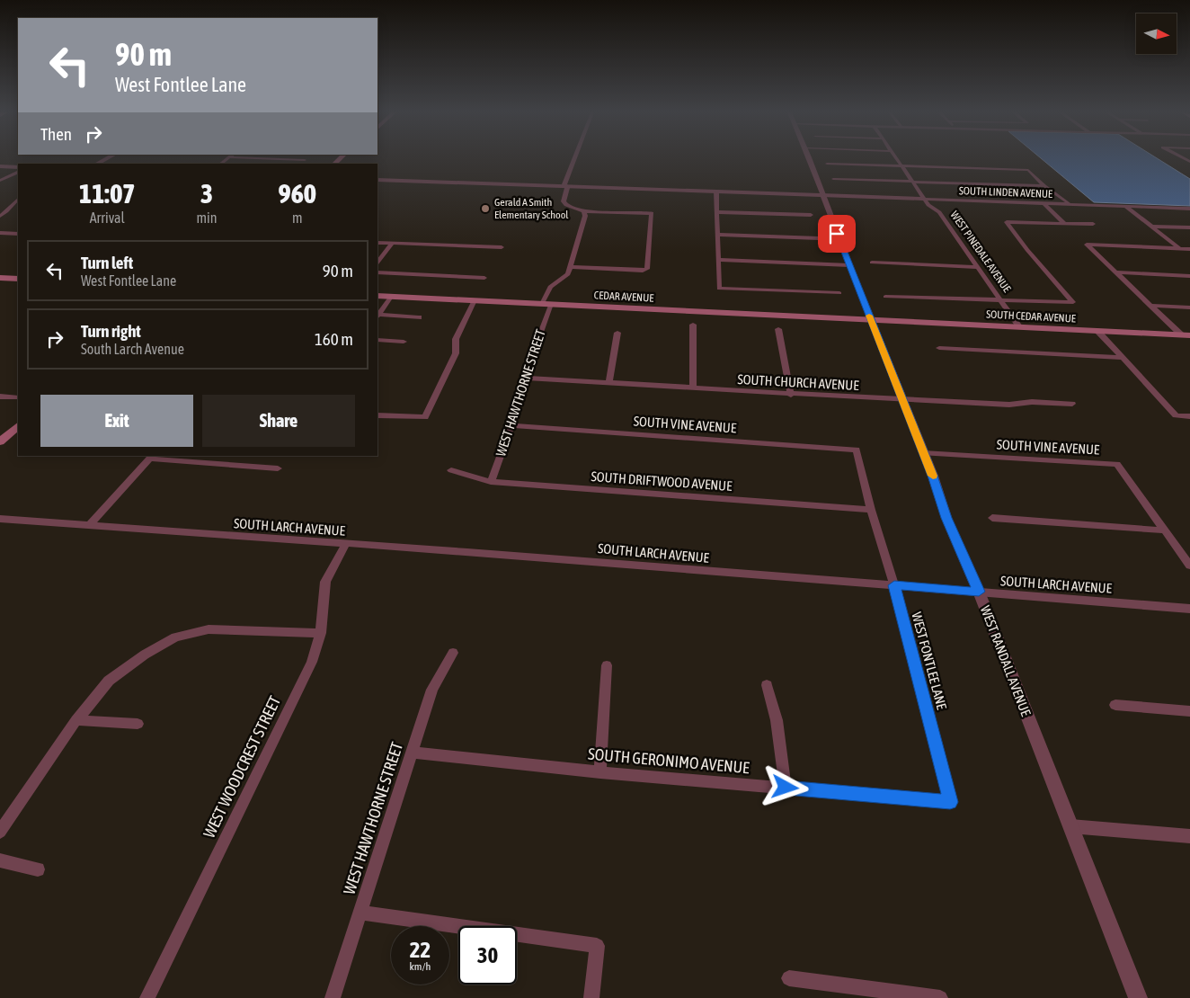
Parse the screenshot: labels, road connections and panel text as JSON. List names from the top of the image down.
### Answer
{
  "streets": {
    "main road": ["CEDAR AVENUE", "SOUTH CEDAR AVENUE"],
    "street": [
      "SOUTH LINDEN AVENUE",
      "WEST PINEDALE AVENUE",
      "SOUTH CHURCH AVENUE",
      "WEST HAWTHORNE STREET",
      "SOUTH VINE AVENUE",
      "SOUTH DRIFTWOOD AVENUE",
      "SOUTH LARCH AVENUE",
      "WEST FONTLEE LANE",
      "WEST RANDALL AVENUE",
      "SOUTH GERONIMO AVENUE",
      "WEST WOODCREST STREET"
    ]
  },
  "crossings": [
    ["SOUTH LINDEN AVENUE", "WEST PINEDALE AVENUE"],
    ["SOUTH LINDEN AVENUE", "WEST RANDALL AVENUE"],
    ["WEST PINEDALE AVENUE", "SOUTH CEDAR AVENUE"],
    ["CEDAR AVENUE", "SOUTH CEDAR AVENUE"],
    ["CEDAR AVENUE", "WEST HAWTHORNE STREET"],
    ["CEDAR AVENUE", "WEST RANDALL AVENUE"],
    ["SOUTH CEDAR AVENUE", "WEST RANDALL AVENUE"],
    ["SOUTH CHURCH AVENUE", "WEST HAWTHORNE STREET"],
    ["SOUTH CHURCH AVENUE", "WEST RANDALL AVENUE"],
    ["WEST HAWTHORNE STREET", "SOUTH VINE AVENUE"],
    ["WEST HAWTHORNE STREET", "SOUTH DRIFTWOOD AVENUE"],
    ["WEST HAWTHORNE STREET", "SOUTH GERONIMO AVENUE"],
    ["SOUTH VINE AVENUE", "WEST FONTLEE LANE"],
    ["SOUTH VINE AVENUE", "WEST RANDALL AVENUE"],
    ["SOUTH DRIFTWOOD AVENUE", "WEST FONTLEE LANE"],
    ["SOUTH LARCH AVENUE", "WEST FONTLEE LANE"],
    ["SOUTH LARCH AVENUE", "WEST RANDALL AVENUE"],
    ["SOUTH LARCH AVENUE", "WEST WOODCREST STREET"],
    ["WEST FONTLEE LANE", "SOUTH GERONIMO AVENUE"]
  ],
  "places": ["Gerald A Smith Elementary School"],
  "north": "right",
  "page": {
    "turn": ["90 m", "West Fontlee Lane"],
    "then": "Then",
    "eta": [
      "11:07",
      "Arrival",
      "3",
      "min",
      "960",
      "m"
    ],
    "list": [
      {
        "name": "Turn left",
        "note": "West Fontlee Lane",
        "value": "90 m"
      },
      {
        "name": "Turn right",
        "note": "South Larch Avenue",
        "value": "160 m"
      }
    ],
    "buttons": ["Exit", "Share"],
    "speed": "22 km/h",
    "limit": "30"
  }
}
